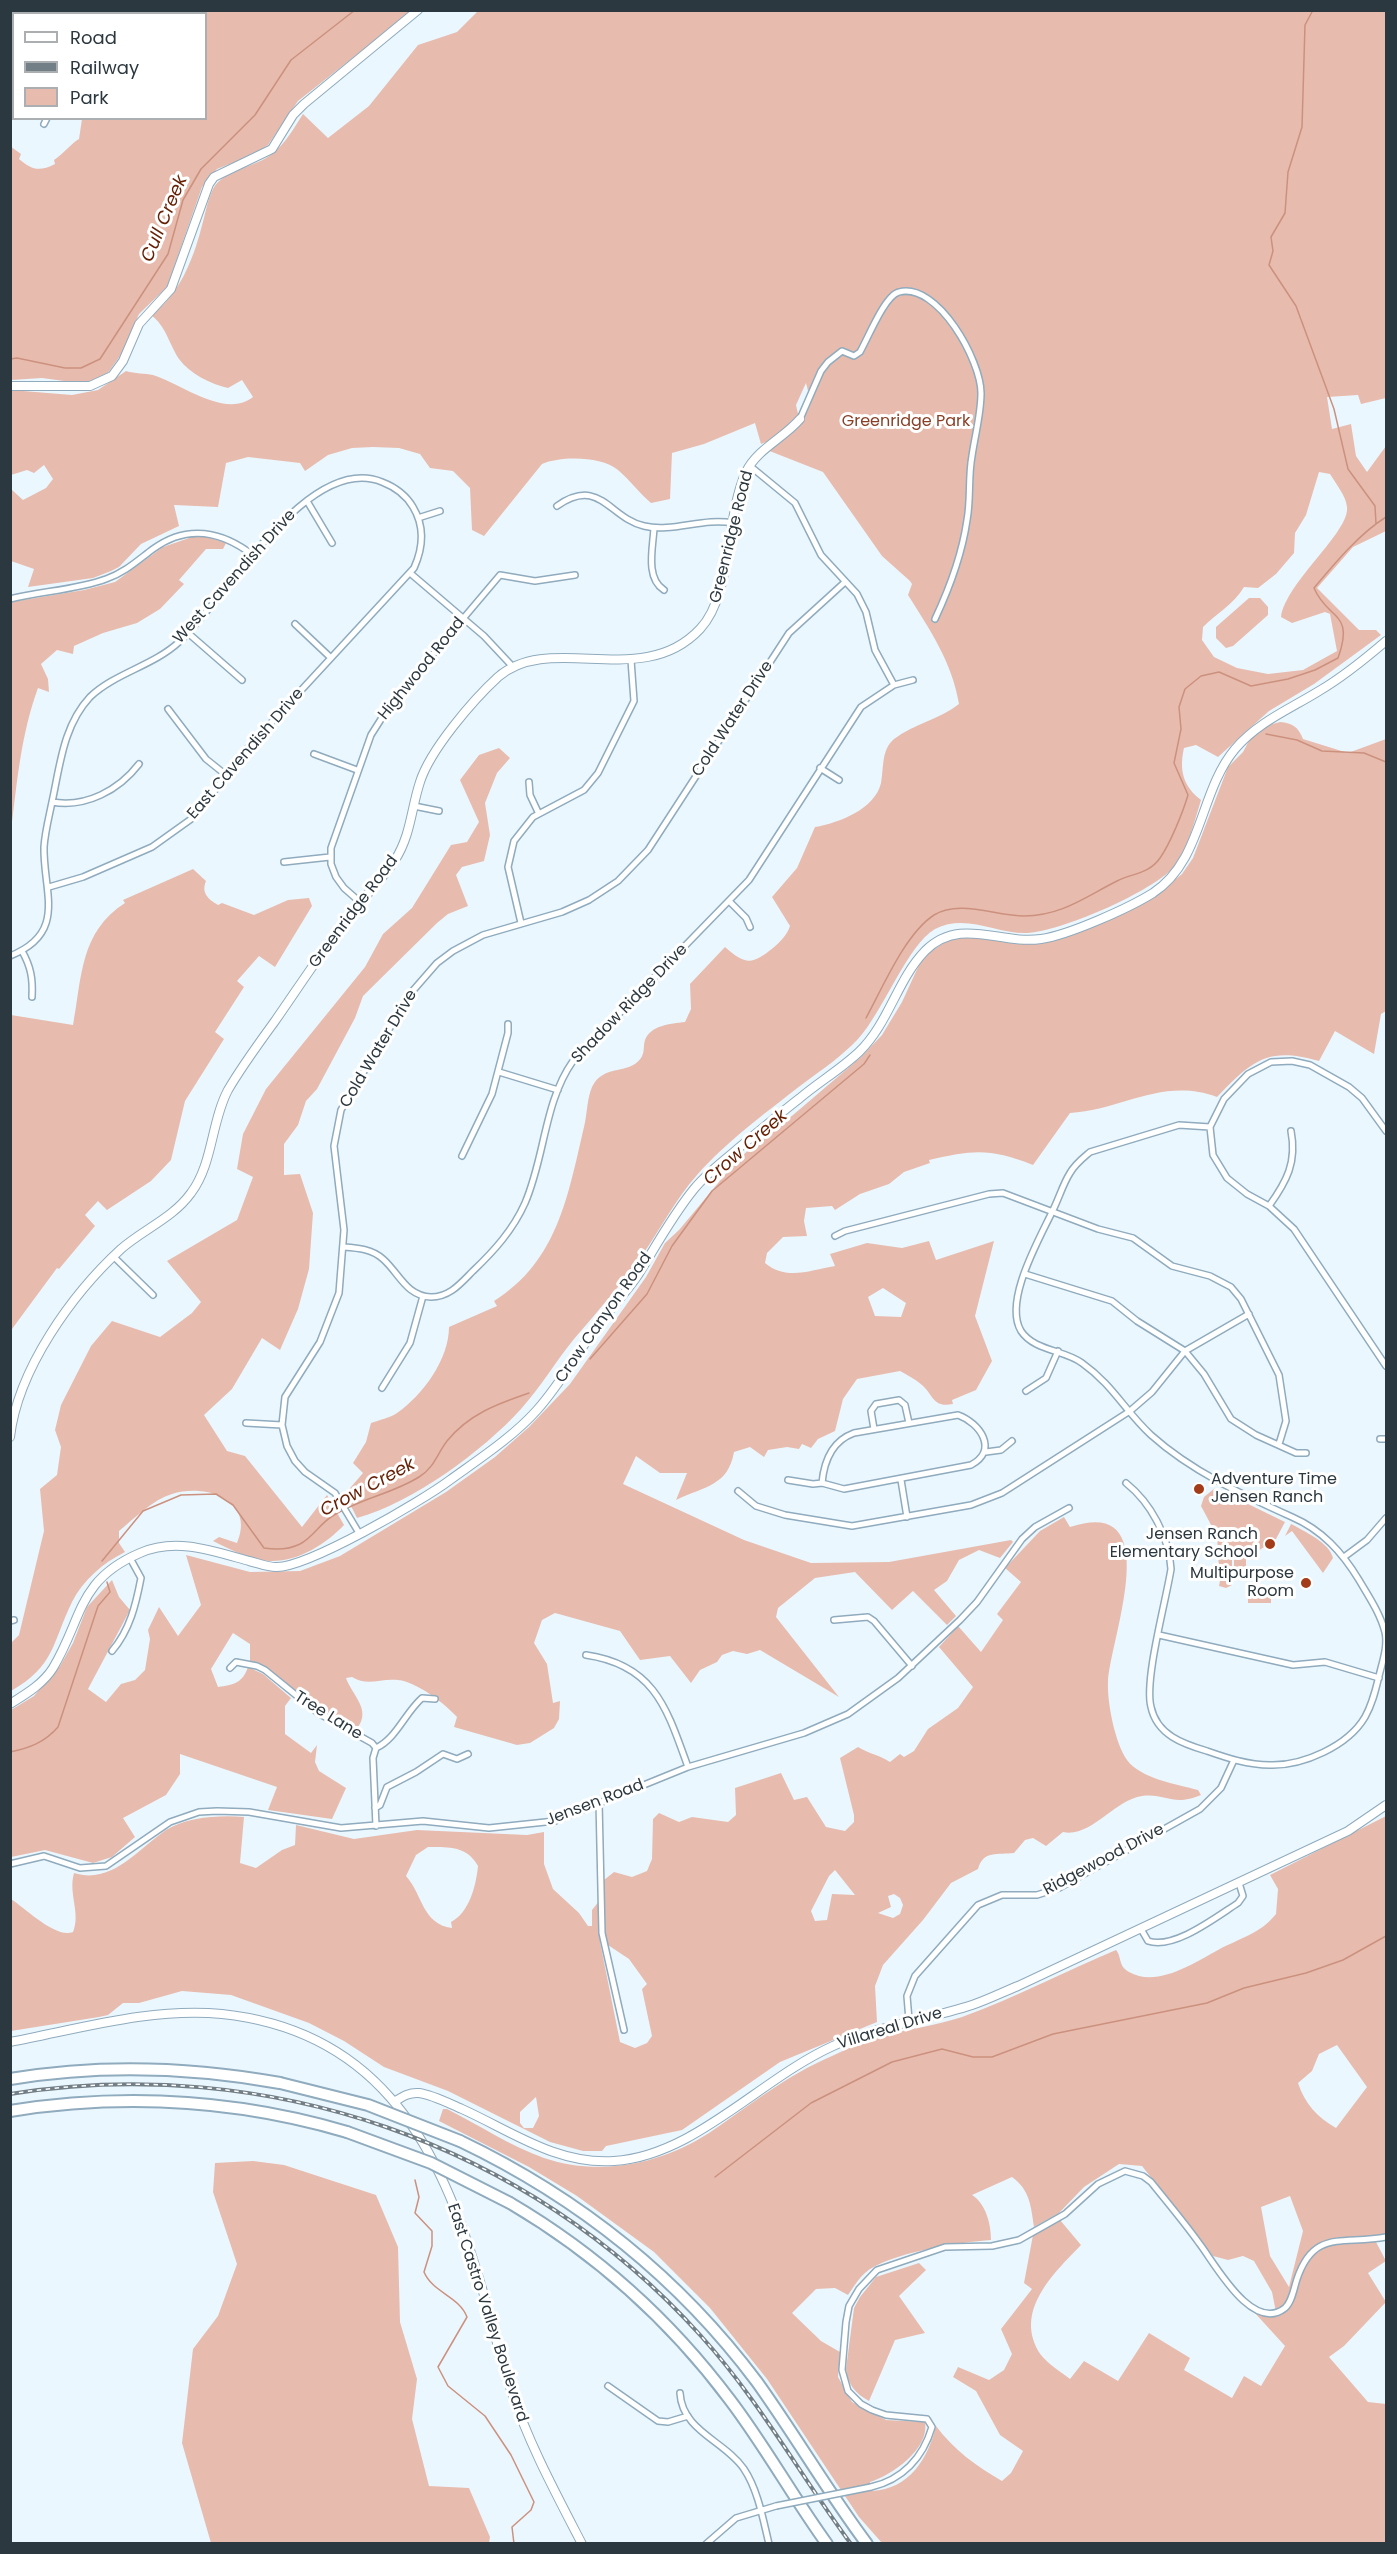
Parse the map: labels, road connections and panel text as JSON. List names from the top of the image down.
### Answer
{
  "streets": {
    "street": [
      "Greenridge Road",
      "West Cavendish Drive",
      "Highwood Road",
      "Cold Water Drive",
      "East Cavendish Drive",
      "Shadow Ridge Drive",
      "Crow Canyon Road",
      "Tree Lane",
      "Jensen Road",
      "Ridgewood Drive",
      "Villareal Drive",
      "East Castro Valley Boulevard"
    ]
  },
  "crossings": [
    ["West Cavendish Drive", "East Cavendish Drive"],
    ["Cold Water Drive", "Crow Canyon Road"],
    ["Tree Lane", "Jensen Road"],
    ["Ridgewood Drive", "Villareal Drive"],
    ["Villareal Drive", "East Castro Valley Boulevard"]
  ],
  "water": ["Cull Creek", "Crow Creek"],
  "parks": ["Greenridge Park"],
  "places": ["Adventure Time Jensen Ranch", "Jensen Ranch Elementary School", "Multipurpose Room"],
  "legend": ["Road", "Railway", "Park"]
}
